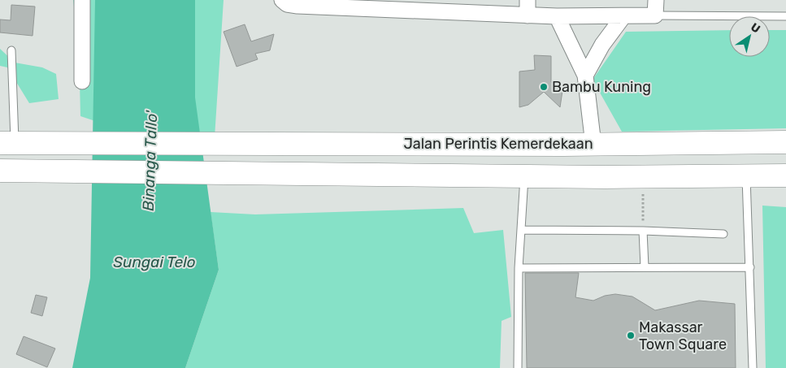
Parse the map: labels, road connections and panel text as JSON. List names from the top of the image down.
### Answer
{
  "streets": {
    "highway": ["Jalan Perintis Kemerdekaan"]
  },
  "water": ["Binanga Tallo'", "Sungai Telo"],
  "places": ["Bambu Kuning", "Makassar Town Square"],
  "north": "top right"
}
